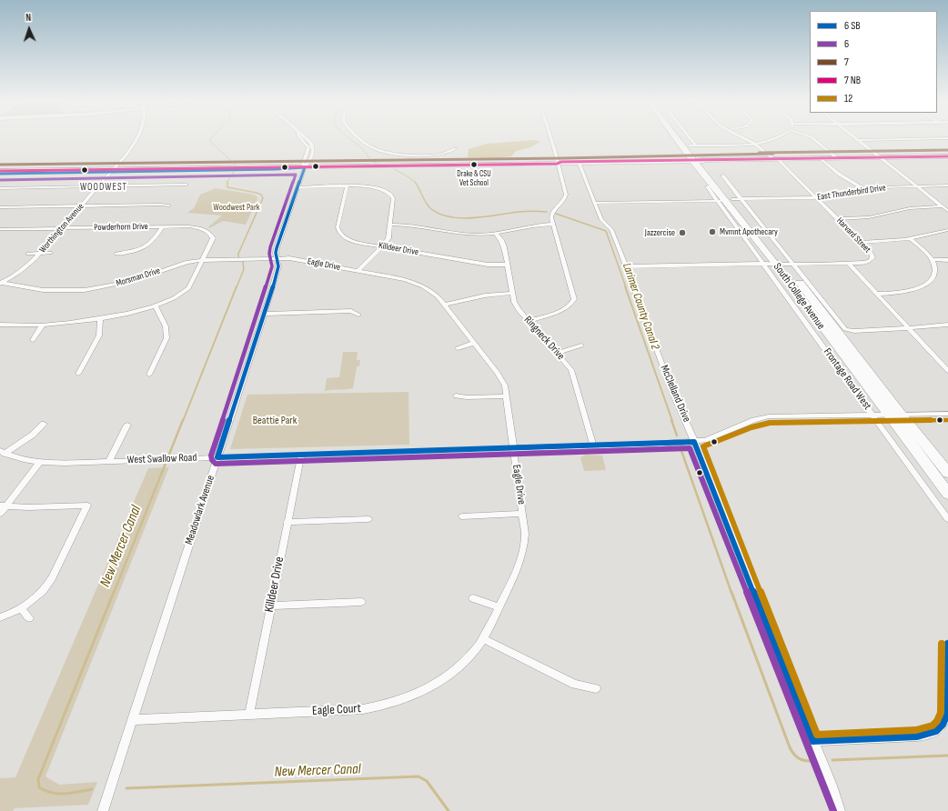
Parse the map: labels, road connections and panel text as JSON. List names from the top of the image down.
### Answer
{
  "streets": {
    "highway": ["South College Avenue"],
    "street": [
      "East Thunderbird Drive",
      "Powderhorn Drive",
      "Worthington Avenue",
      "Harvard Street",
      "Killdeer Drive",
      "Eagle Drive",
      "Morsman Drive",
      "Ringneck Drive",
      "Frontage Road West",
      "McClelland Drive",
      "West Swallow Road",
      "Meadowlark Avenue",
      "Eagle Court"
    ]
  },
  "crossings": [
    ["East Thunderbird Drive", "Harvard Street"],
    ["East Thunderbird Drive", "South College Avenue"],
    ["East Thunderbird Drive", "Frontage Road West"],
    ["East Thunderbird Drive", "McClelland Drive"],
    ["Powderhorn Drive", "Worthington Avenue"],
    ["Powderhorn Drive", "Morsman Drive"],
    ["Worthington Avenue", "Morsman Drive"],
    ["Harvard Street", "South College Avenue"],
    ["Harvard Street", "Frontage Road West"],
    ["Harvard Street", "McClelland Drive"],
    ["Killdeer Drive", "Ringneck Drive"],
    ["Killdeer Drive", "West Swallow Road"],
    ["Killdeer Drive", "Eagle Court"],
    ["Eagle Drive", "Morsman Drive"],
    ["Eagle Drive", "West Swallow Road"],
    ["Eagle Drive", "Meadowlark Avenue"],
    ["Eagle Drive", "Eagle Court"],
    ["Morsman Drive", "Meadowlark Avenue"],
    ["South College Avenue", "Frontage Road West"],
    ["South College Avenue", "West Swallow Road"],
    ["Ringneck Drive", "West Swallow Road"],
    ["Frontage Road West", "West Swallow Road"],
    ["McClelland Drive", "West Swallow Road"],
    ["West Swallow Road", "Meadowlark Avenue"],
    ["Meadowlark Avenue", "Eagle Court"]
  ],
  "districts": ["WOODWEST"],
  "water": ["Larimer County Canal 2", "New Mercer Canal"],
  "parks": ["Woodwest Park", "Beattie Park"],
  "places": ["Drake & CSU Vet School", "Mvmnt Apothecary", "Jazzercise"],
  "lines": ["transit line 7", "transit line 6", "transit line 12"],
  "legend": [
    "6 SB",
    "6",
    "7",
    "7 NB",
    "12"
  ],
  "north": "top"
}
